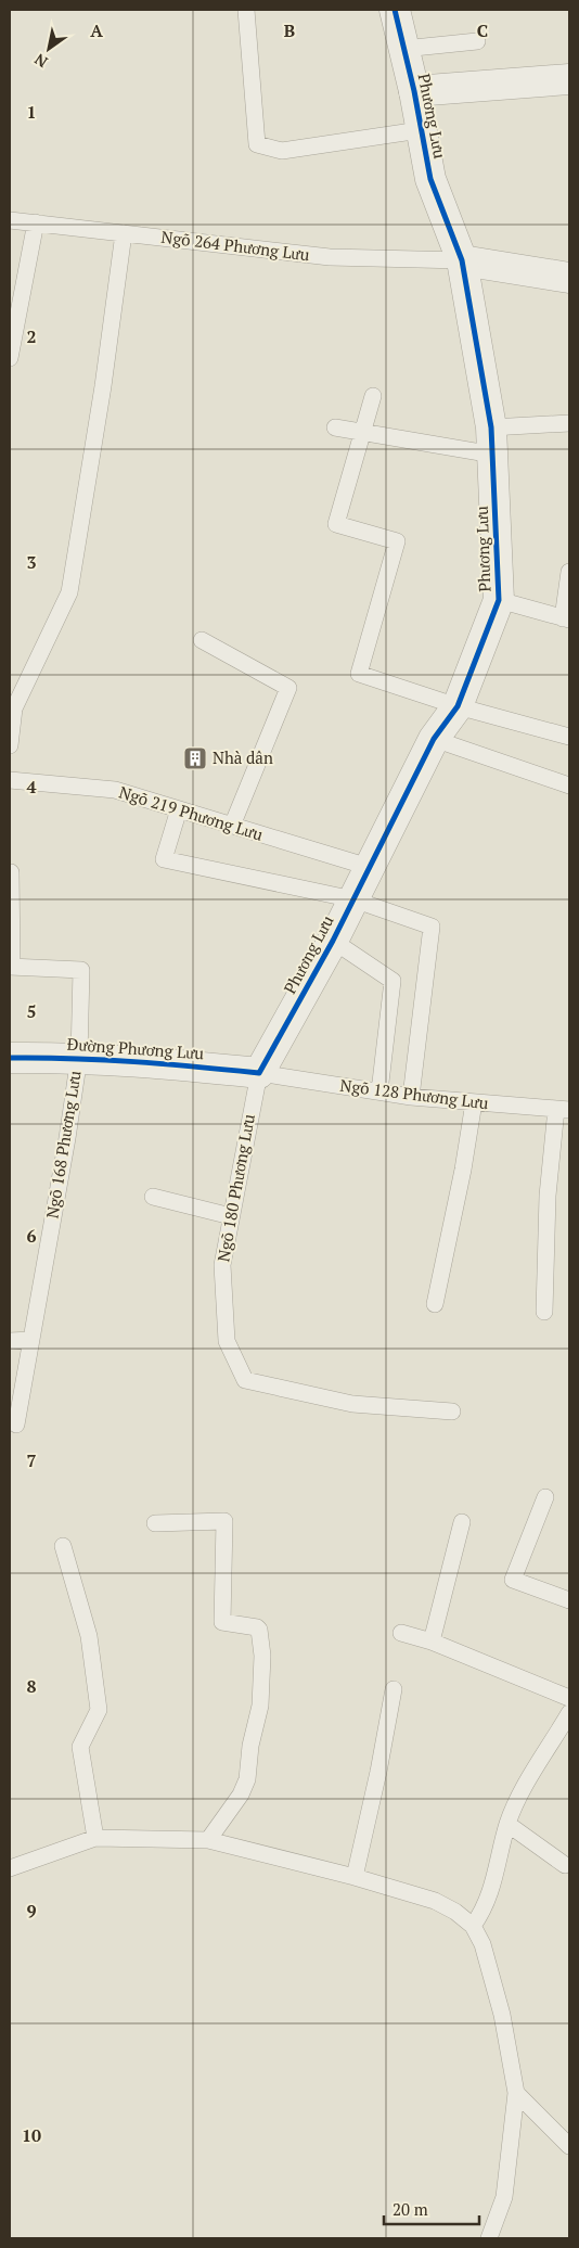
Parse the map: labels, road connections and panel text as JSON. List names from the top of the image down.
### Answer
{
  "streets": {
    "street": ["Phương Lưu", "Đường Phương Lưu"],
    "lane": [
      "Ngõ 264 Phương Lưu",
      "Ngõ 219 Phương Lưu",
      "Ngõ 128 Phương Lưu",
      "Ngõ 168 Phương Lưu",
      "Ngõ 180 Phương Lưu"
    ]
  },
  "crossings": [
    ["Phương Lưu", "Ngõ 264 Phương Lưu"],
    ["Phương Lưu", "Ngõ 219 Phương Lưu"],
    ["Phương Lưu", "Đường Phương Lưu"],
    ["Phương Lưu", "Ngõ 128 Phương Lưu"],
    ["Phương Lưu", "Ngõ 180 Phương Lưu"],
    ["Đường Phương Lưu", "Ngõ 128 Phương Lưu"],
    ["Đường Phương Lưu", "Ngõ 168 Phương Lưu"],
    ["Đường Phương Lưu", "Ngõ 180 Phương Lưu"],
    ["Ngõ 128 Phương Lưu", "Ngõ 180 Phương Lưu"]
  ],
  "places": {
    "building": ["Nhà dân"]
  },
  "scale_bar": "20 m",
  "north": "bottom left",
  "grid": {
    "columns": ["A", "B", "C"],
    "rows": [
      "1",
      "2",
      "3",
      "4",
      "5",
      "6",
      "7",
      "8",
      "9",
      "10"
    ]
  }
}
